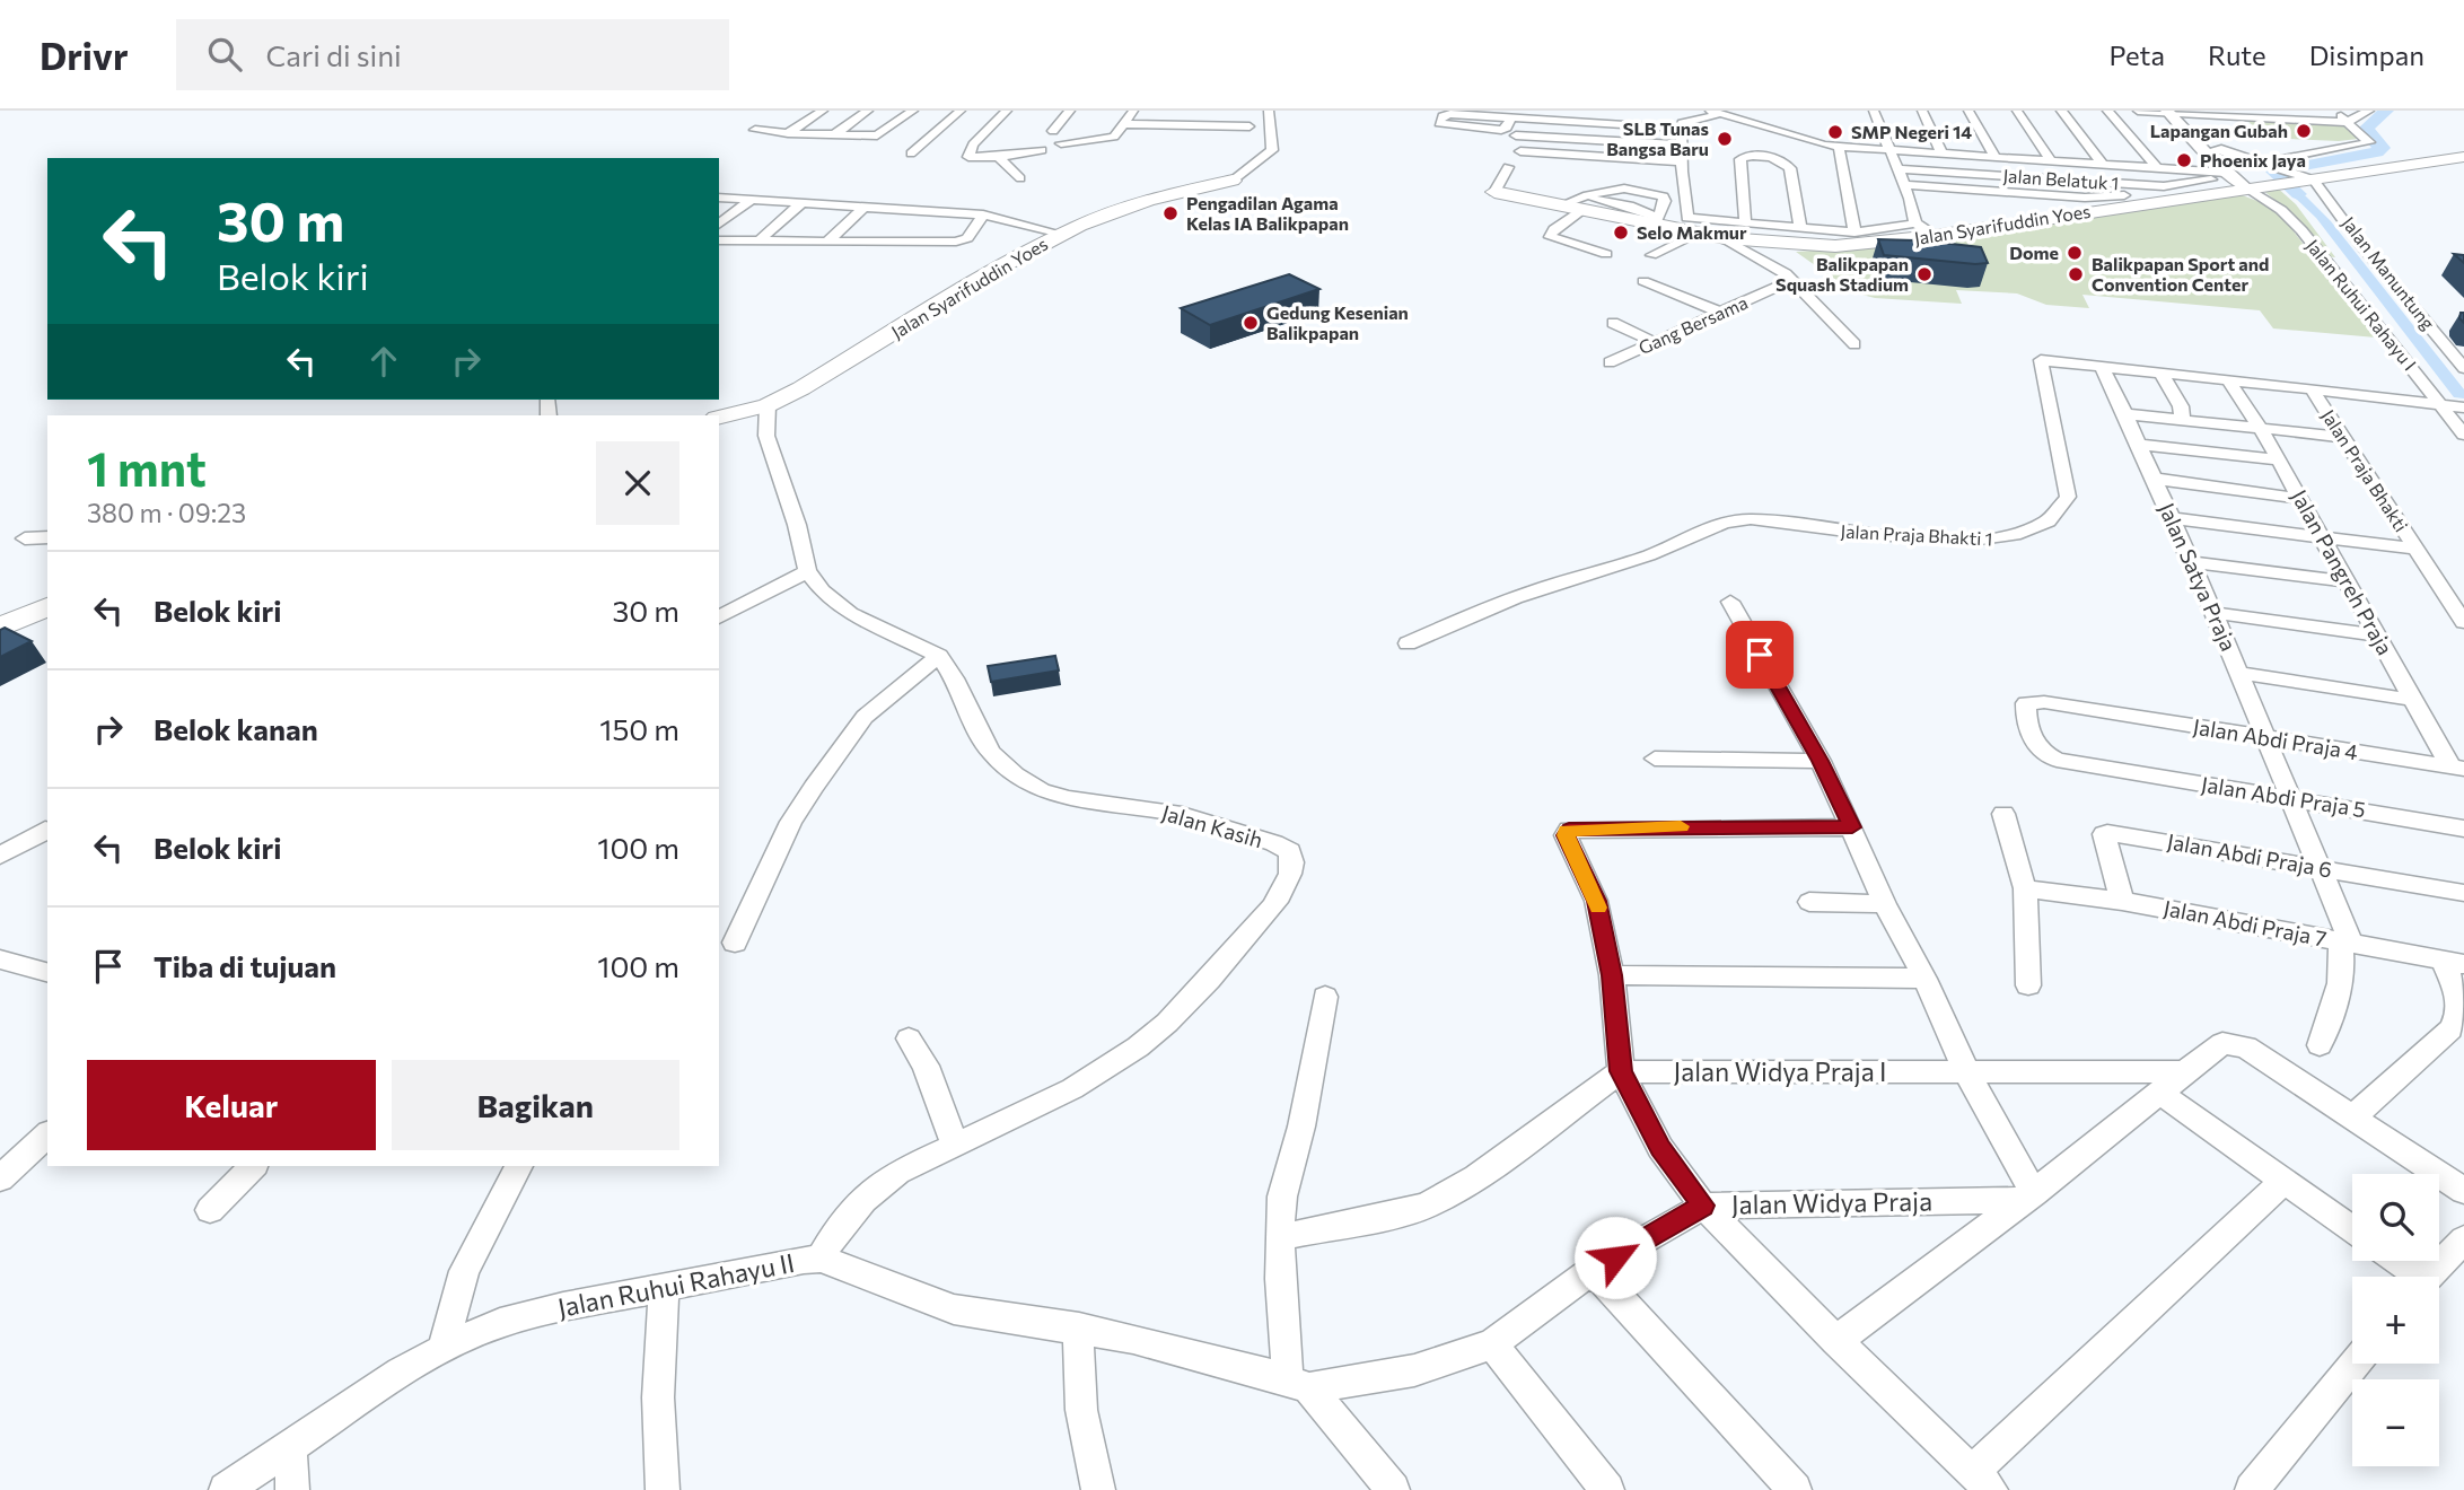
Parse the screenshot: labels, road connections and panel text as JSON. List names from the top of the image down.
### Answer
{
  "streets": {
    "highway": ["Jalan Syarifuddin Yoes"],
    "street": [
      "Jalan Belatuk 1",
      "Jalan Manuntung",
      "Jalan Ruhui Rahayu I",
      "Gang Bersama",
      "Jalan Praja Bhakti",
      "Jalan Praja Bhakti 1",
      "Jalan Pangreh Praja",
      "Jalan Satya Praja",
      "Jalan Abdi Praja 4",
      "Jalan Abdi Praja 5",
      "Jalan Kasih",
      "Jalan Abdi Praja 6",
      "Jalan Abdi Praja 7",
      "Jalan Widya Praja I",
      "Jalan Widya Praja",
      "Jalan Ruhui Rahayu II"
    ]
  },
  "crossings": [
    ["Jalan Syarifuddin Yoes", "Jalan Manuntung"],
    ["Jalan Syarifuddin Yoes", "Jalan Ruhui Rahayu I"],
    ["Jalan Ruhui Rahayu I", "Jalan Praja Bhakti"],
    ["Jalan Praja Bhakti", "Jalan Praja Bhakti 1"],
    ["Jalan Praja Bhakti 1", "Jalan Pangreh Praja"],
    ["Jalan Praja Bhakti 1", "Jalan Satya Praja"],
    ["Jalan Pangreh Praja", "Jalan Abdi Praja 4"],
    ["Jalan Satya Praja", "Jalan Abdi Praja 4"],
    ["Jalan Satya Praja", "Jalan Abdi Praja 5"],
    ["Jalan Satya Praja", "Jalan Abdi Praja 6"],
    ["Jalan Satya Praja", "Jalan Abdi Praja 7"],
    ["Jalan Abdi Praja 4", "Jalan Abdi Praja 5"],
    ["Jalan Kasih", "Jalan Ruhui Rahayu II"],
    ["Jalan Abdi Praja 6", "Jalan Abdi Praja 7"],
    ["Jalan Widya Praja", "Jalan Ruhui Rahayu II"]
  ],
  "places": [
    "Lapangan Gubah",
    "SMP Negeri 14",
    "SLB Tunas Bangsa Baru",
    "Phoenix Jaya",
    "Pengadilan Agama Kelas IA Balikpapan",
    "Selo Makmur",
    "Dome",
    "Balikpapan Squash Stadium",
    "Balikpapan Sport and Convention Center",
    "Gedung Kesenian Balikpapan"
  ],
  "page": {
    "header": "Drivr",
    "search": "Cari di sini",
    "nav": ["Peta", "Rute", "Disimpan"],
    "turn": ["30 m", "Belok kiri"],
    "heading": ["1 mnt", "380 m · 09:23"],
    "list": [
      {
        "name": "Belok kiri",
        "value": "30 m"
      },
      {
        "name": "Belok kanan",
        "value": "150 m"
      },
      {
        "name": "Belok kiri",
        "value": "100 m"
      },
      {
        "name": "Tiba di tujuan",
        "value": "100 m"
      }
    ],
    "buttons": ["Keluar", "Bagikan"],
    "map_buttons": ["+", "−"]
  }
}
